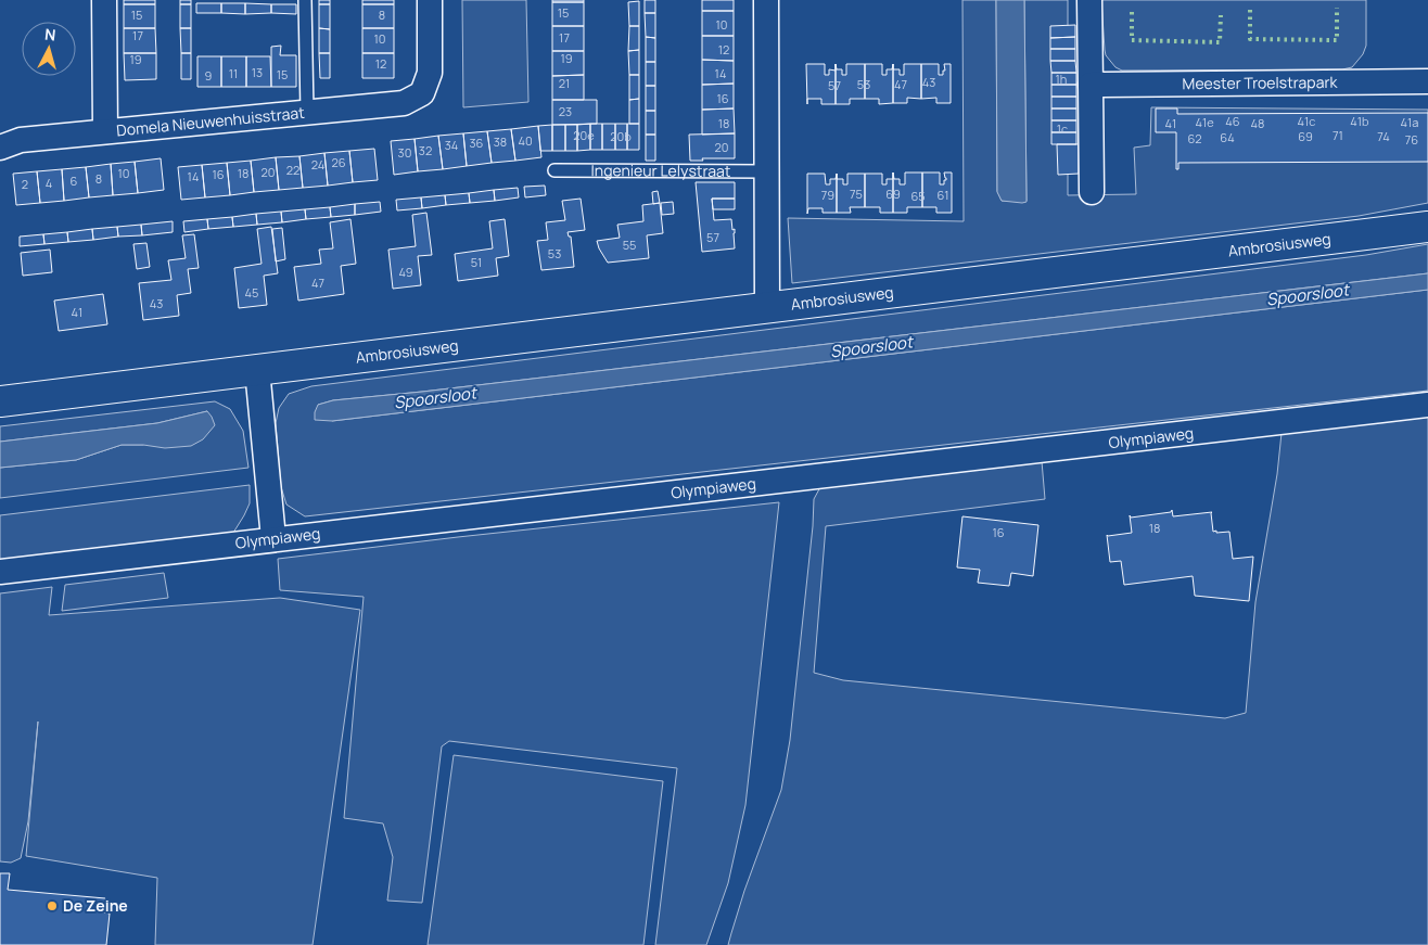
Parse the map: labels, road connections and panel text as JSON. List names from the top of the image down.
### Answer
{
  "streets": {
    "main road": ["Ambrosiusweg"],
    "street": ["Meester Troelstrapark", "Domela Nieuwenhuisstraat", "Olympiaweg"],
    "lane": ["Ingenieur Lelystraat"]
  },
  "water": ["Spoorsloot"],
  "places": ["De Zeine"],
  "house_numbers": [
    "15",
    "15",
    "8",
    "10",
    "17",
    "17",
    "10",
    "12",
    "19",
    "19",
    "12",
    "13",
    "11",
    "14",
    "15",
    "9",
    "1h",
    "43",
    "21",
    "53",
    "47",
    "57",
    "16",
    "23",
    "46",
    "41c",
    "41b",
    "41e",
    "41a",
    "18",
    "41",
    "48",
    "1c",
    "20e",
    "71",
    "20b",
    "69",
    "74",
    "64",
    "62",
    "76",
    "40",
    "38",
    "36",
    "34",
    "20",
    "32",
    "30",
    "26",
    "24",
    "22",
    "20",
    "10",
    "18",
    "16",
    "14",
    "8",
    "6",
    "4",
    "2",
    "75",
    "69",
    "79",
    "61",
    "65",
    "57",
    "55",
    "53",
    "51",
    "49",
    "47",
    "45",
    "43",
    "41",
    "18",
    "16"
  ],
  "north": "top"
}
